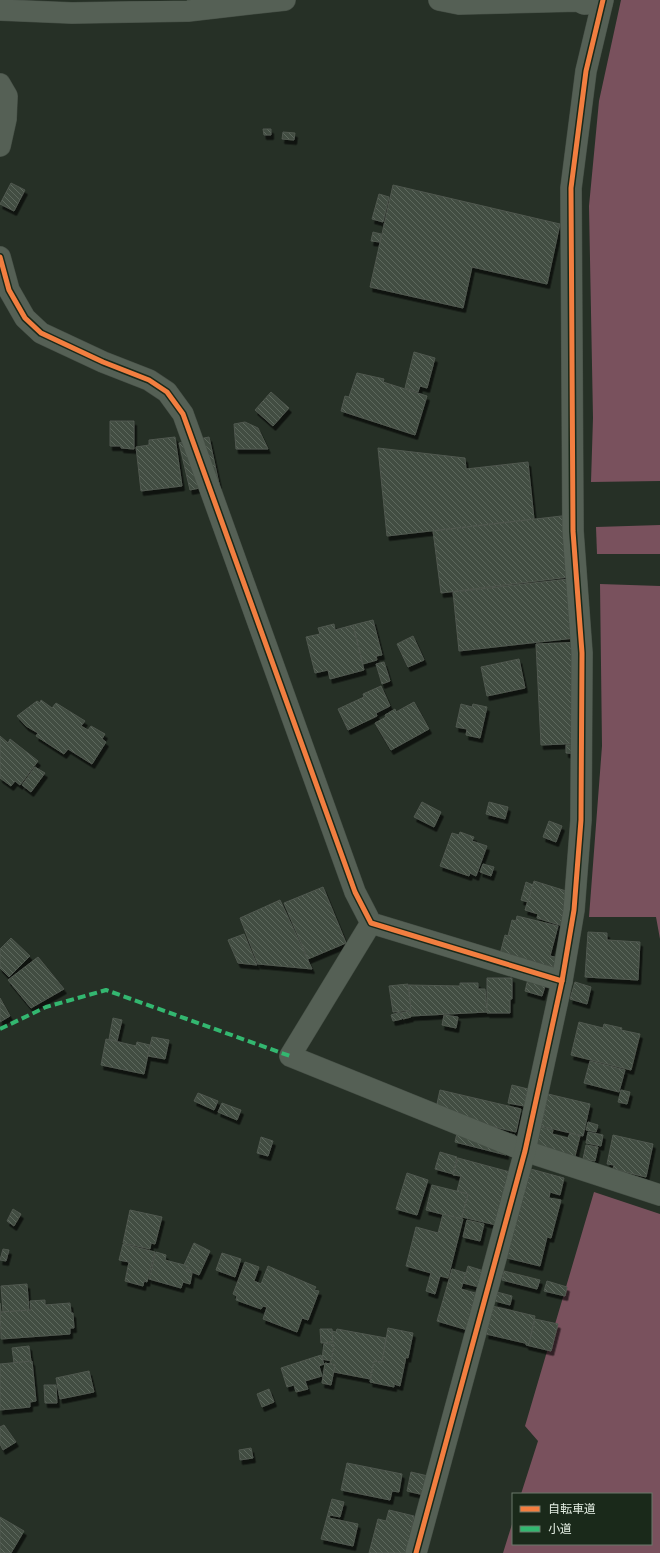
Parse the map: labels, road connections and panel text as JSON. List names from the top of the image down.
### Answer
{
  "legend": ["自転車道", "小道"]
}
